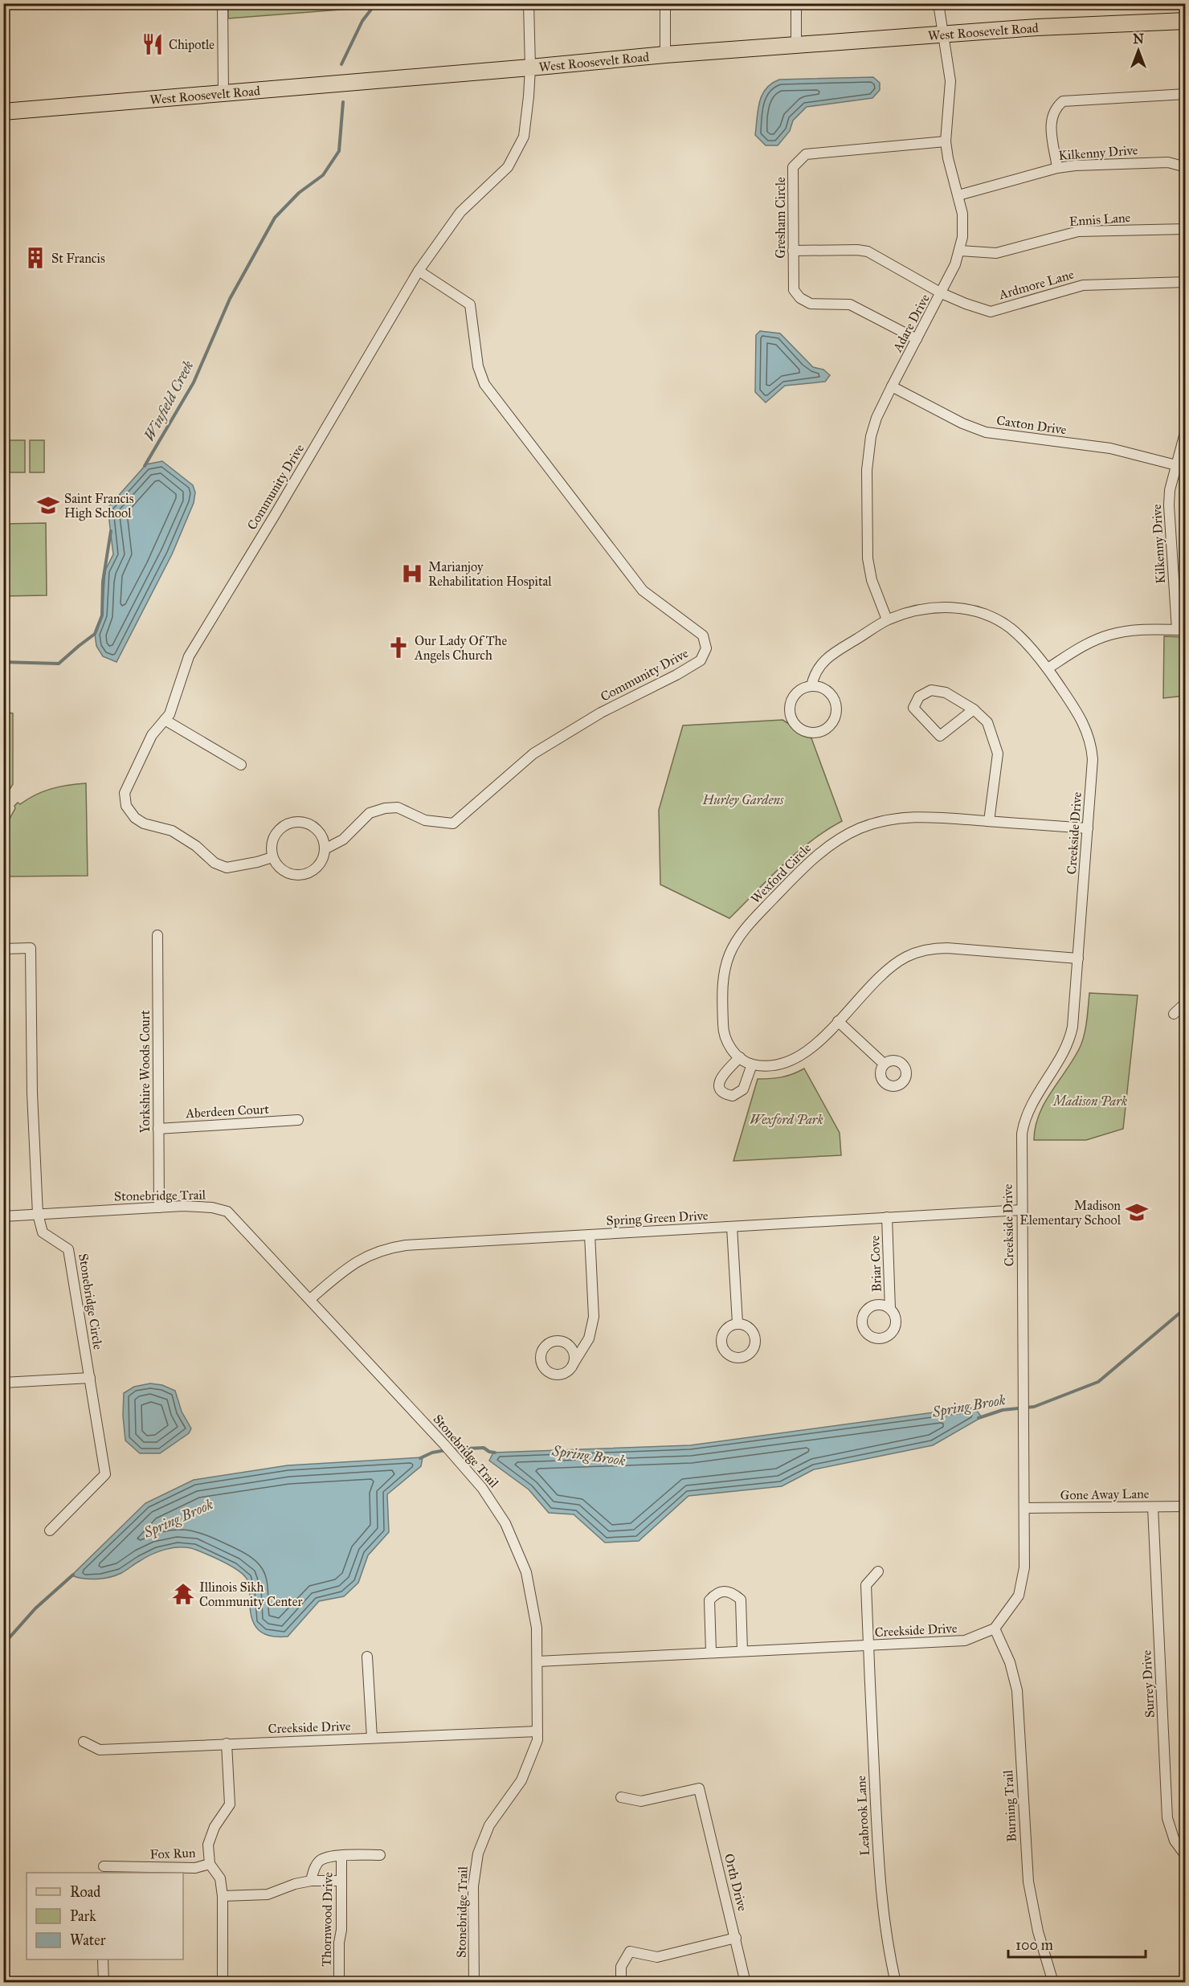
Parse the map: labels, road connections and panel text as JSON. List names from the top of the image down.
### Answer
{
  "streets": {
    "main road": ["West Roosevelt Road"],
    "street": [
      "Kilkenny Drive",
      "Gresham Circle",
      "Ennis Lane",
      "Ardmore Lane",
      "Adare Drive",
      "Caxton Drive",
      "Community Drive",
      "Creekside Drive",
      "Wexford Circle",
      "Yorkshire Woods Court",
      "Aberdeen Court",
      "Stonebridge Trail",
      "Spring Green Drive",
      "Briar Cove",
      "Stonebridge Circle",
      "Gone Away Lane",
      "Surrey Drive",
      "Burning Trail",
      "Leabrook Lane",
      "Fox Run",
      "Orth Drive",
      "Thornwood Drive"
    ]
  },
  "crossings": [
    ["West Roosevelt Road", "Adare Drive"],
    ["West Roosevelt Road", "Community Drive"],
    ["Kilkenny Drive", "Adare Drive"],
    ["Kilkenny Drive", "Caxton Drive"],
    ["Gresham Circle", "Ardmore Lane"],
    ["Gresham Circle", "Adare Drive"],
    ["Ennis Lane", "Adare Drive"],
    ["Ardmore Lane", "Adare Drive"],
    ["Adare Drive", "Caxton Drive"],
    ["Adare Drive", "Creekside Drive"],
    ["Creekside Drive", "Wexford Circle"],
    ["Creekside Drive", "Stonebridge Trail"],
    ["Creekside Drive", "Spring Green Drive"],
    ["Creekside Drive", "Gone Away Lane"],
    ["Creekside Drive", "Burning Trail"],
    ["Creekside Drive", "Leabrook Lane"],
    ["Yorkshire Woods Court", "Aberdeen Court"],
    ["Yorkshire Woods Court", "Stonebridge Trail"],
    ["Stonebridge Trail", "Spring Green Drive"],
    ["Stonebridge Trail", "Stonebridge Circle"],
    ["Spring Green Drive", "Briar Cove"],
    ["Gone Away Lane", "Surrey Drive"]
  ],
  "water": ["Winfield Creek", "Spring Brook"],
  "parks": ["Hurley Gardens", "Madison Park", "Wexford Park"],
  "places": {
    "restaurant": ["Chipotle"],
    "building": ["St Francis"],
    "school or university": ["Saint Francis High School", "Madison Elementary School"],
    "hospital": ["Marianjoy Rehabilitation Hospital"],
    "church": ["Our Lady Of The Angels Church"],
    "temple": ["Illinois Sikh Community Center"]
  },
  "legend": ["Road", "Park", "Water"],
  "scale_bar": "100 m",
  "north": "top"
}
